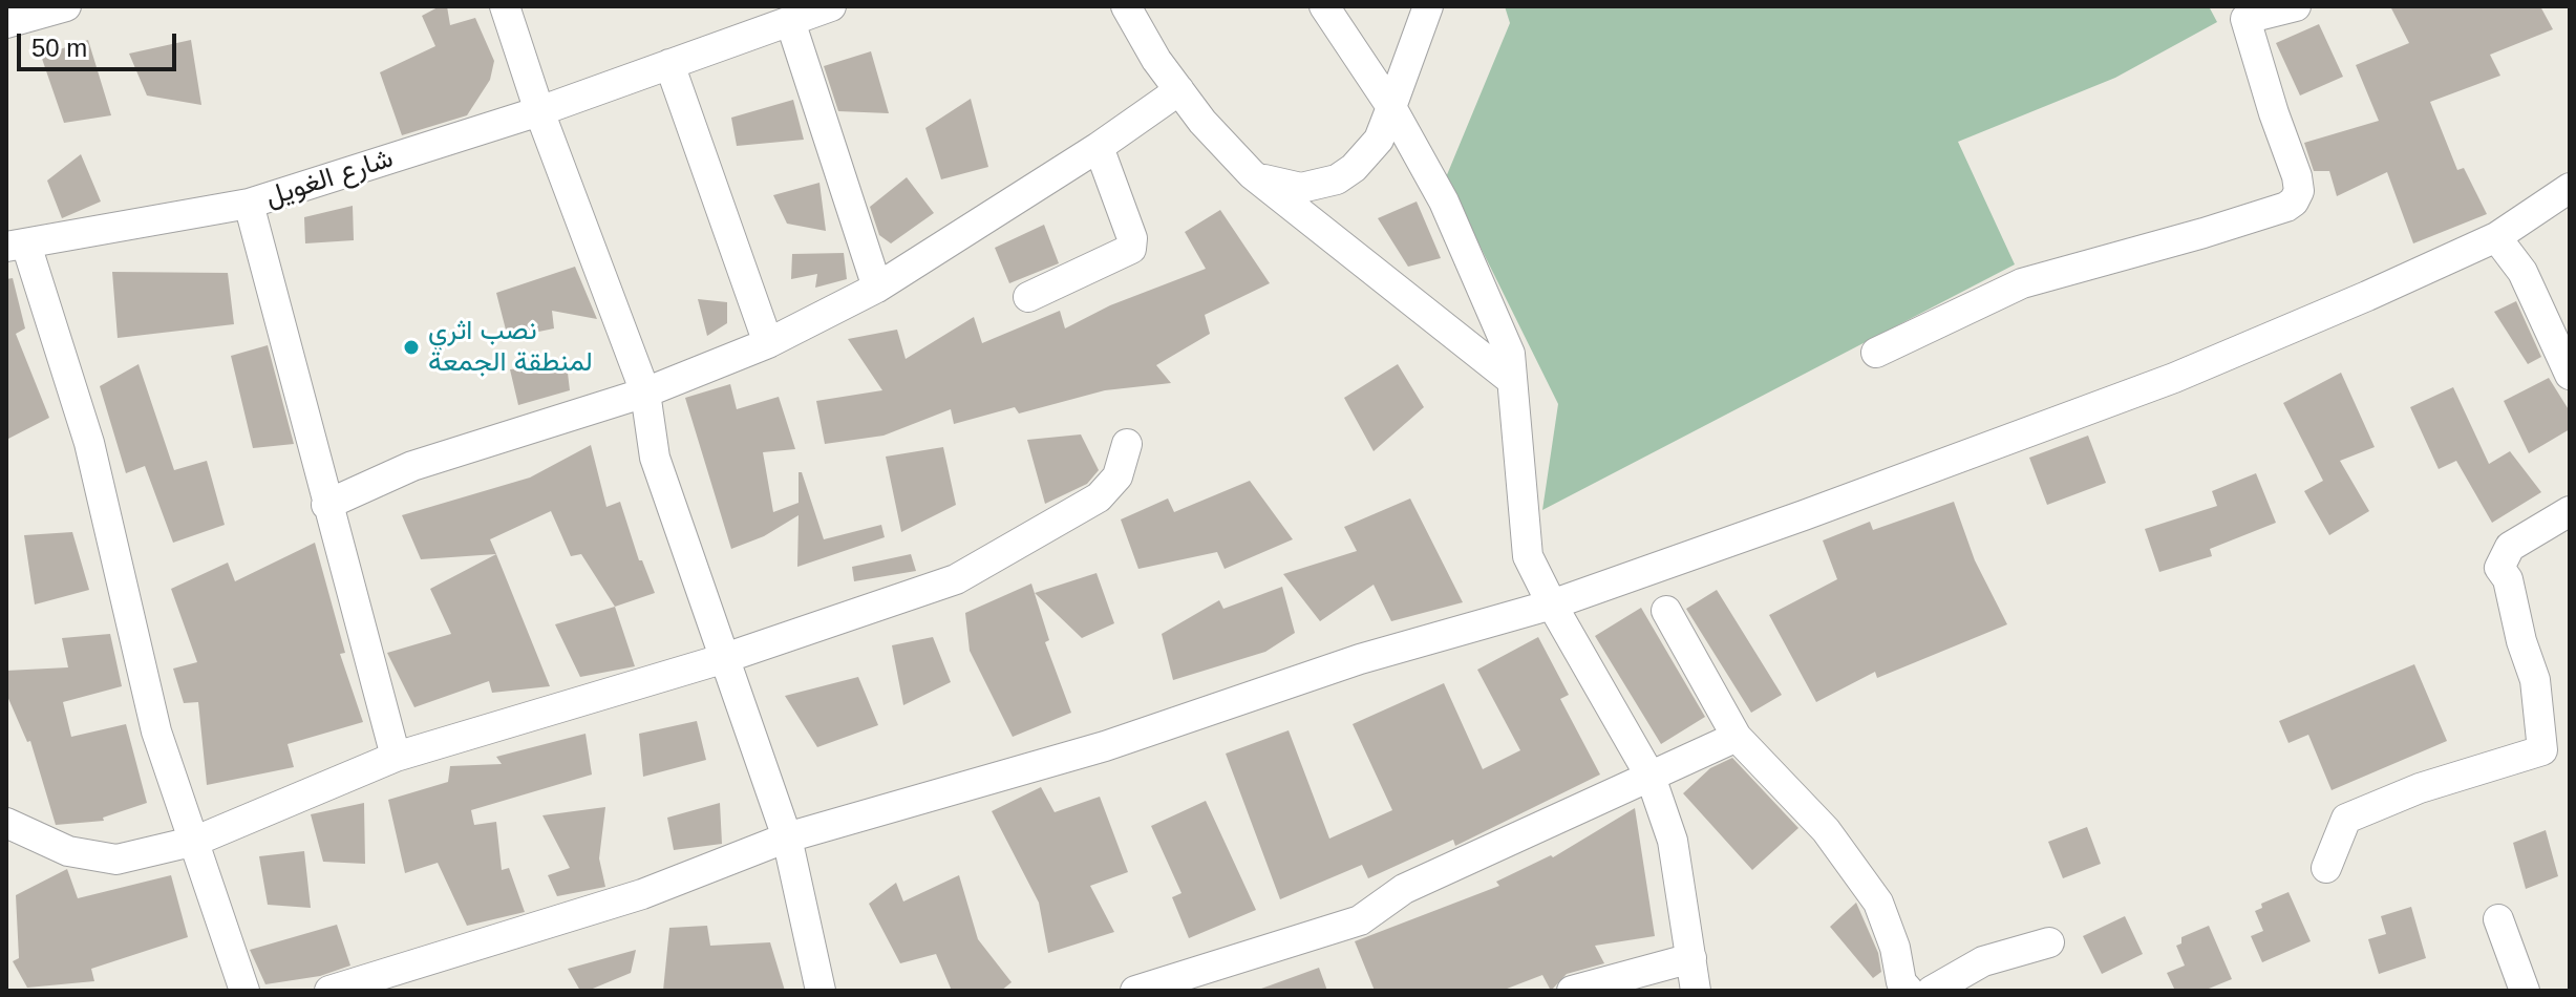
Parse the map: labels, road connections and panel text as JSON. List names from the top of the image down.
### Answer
{
  "streets": {
    "street": ["شارع الغويل"]
  },
  "places": ["نصب اثري لمنطقة الجمعة"],
  "scale_bar": "50 m"
}
